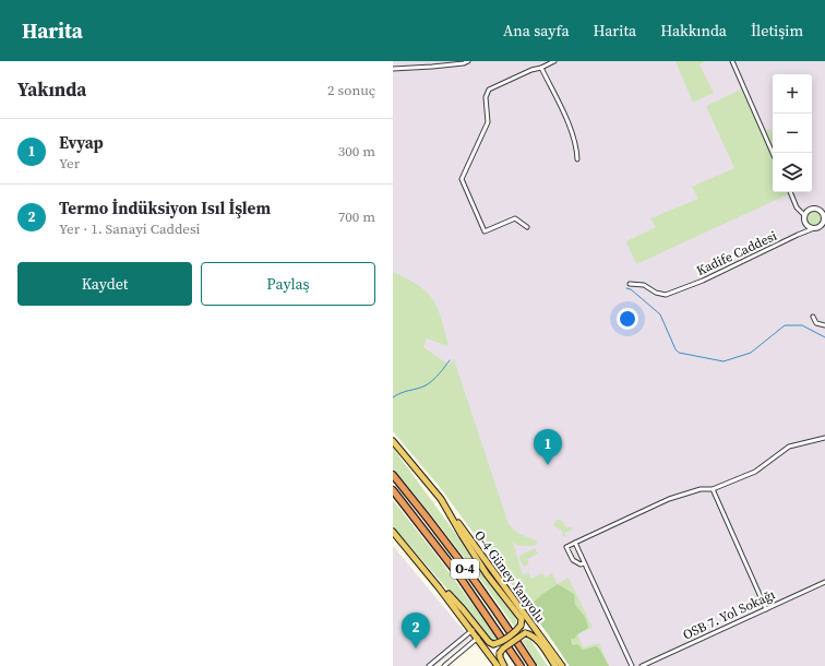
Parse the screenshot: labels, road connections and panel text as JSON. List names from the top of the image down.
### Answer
{
  "streets": {
    "highway": ["O-4"],
    "main road": ["O-4 Güney Yanyolu"],
    "street": ["Kadife Caddesi", "OSB 7. Yol Sokağı"]
  },
  "page": {
    "header": "Harita",
    "nav": [
      "Ana sayfa",
      "Harita",
      "Hakkında",
      "İletişim"
    ],
    "heading": ["Yakında", "2 sonuç"],
    "map_buttons": ["+", "−"],
    "list": [
      {
        "mark": "1",
        "name": "Evyap",
        "note": "Yer",
        "value": "300 m"
      },
      {
        "mark": "2",
        "name": "Termo İndüksiyon Isıl İşlem",
        "note": "Yer · 1. Sanayi Caddesi",
        "value": "700 m"
      }
    ],
    "buttons": ["Kaydet", "Paylaş"],
    "pins": ["1", "2"]
  }
}
